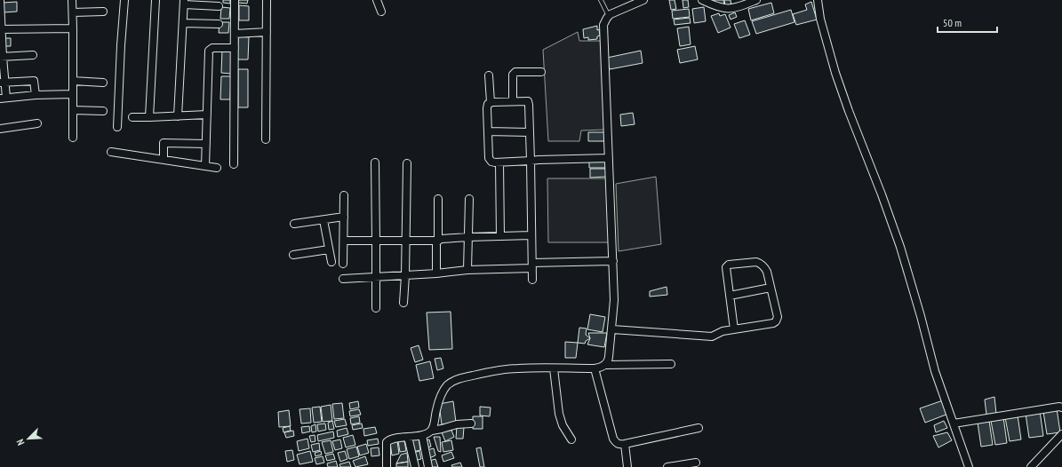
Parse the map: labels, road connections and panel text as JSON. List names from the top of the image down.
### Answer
{
  "scale_bar": "50 m",
  "north": "bottom left"
}
